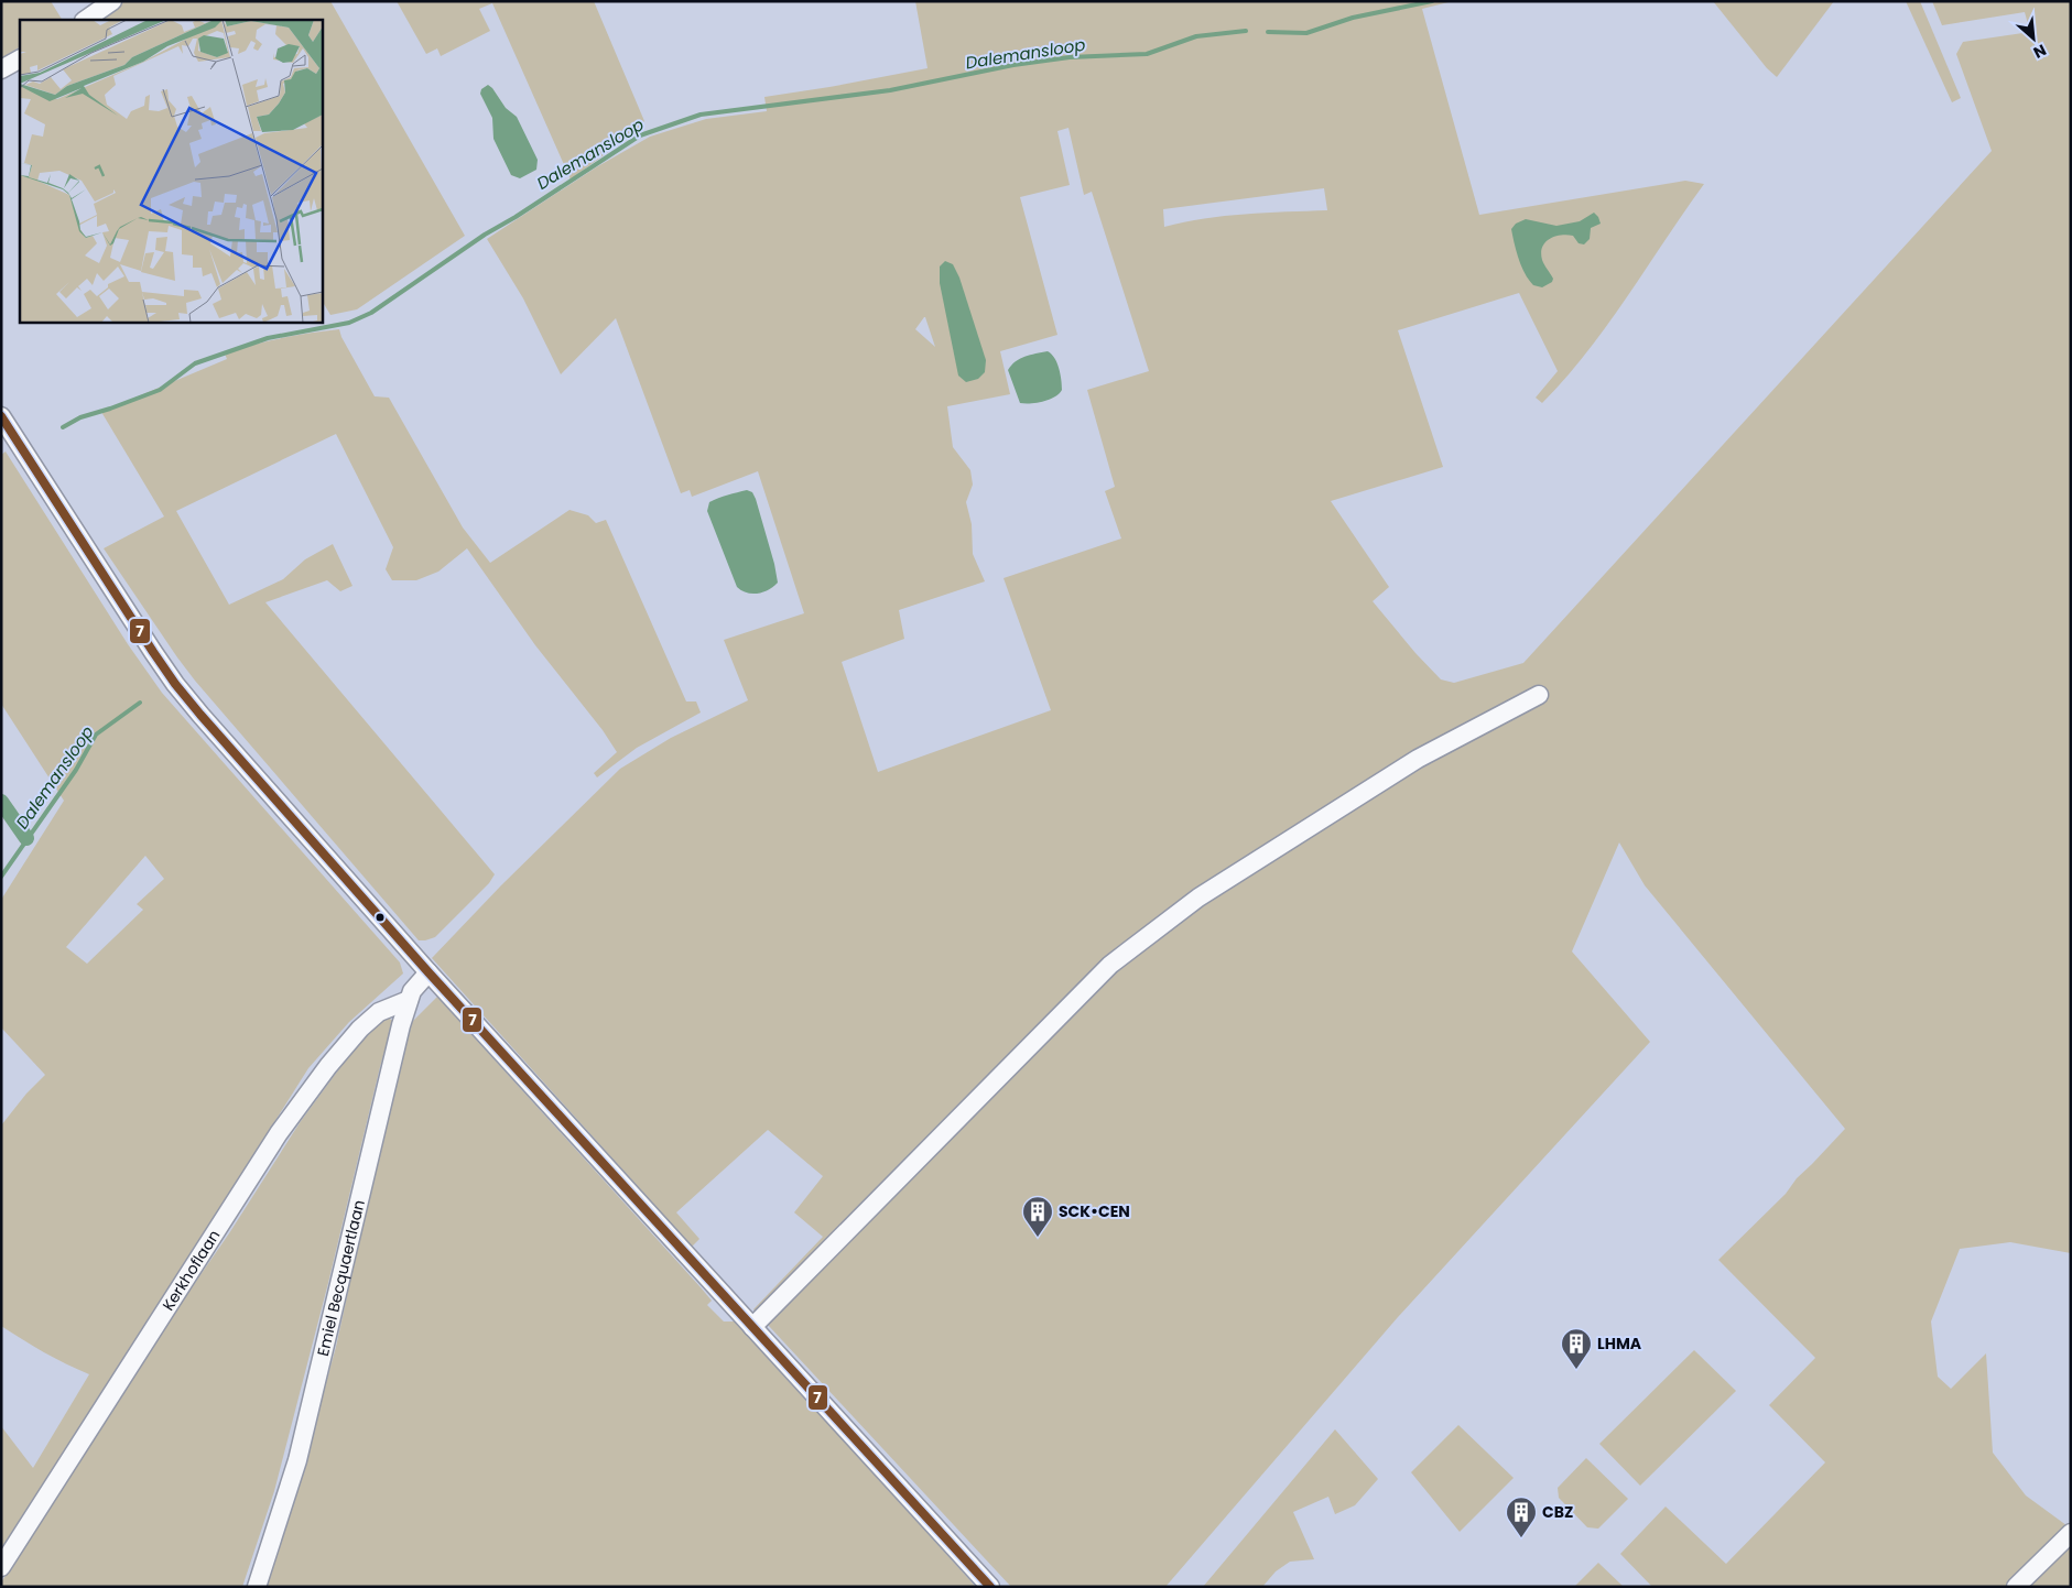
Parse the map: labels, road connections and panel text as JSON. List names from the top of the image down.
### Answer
{
  "streets": {
    "street": ["Kerkhoflaan", "Emiel Becquaertlaan"]
  },
  "crossings": [
    ["Kerkhoflaan", "Emiel Becquaertlaan"]
  ],
  "water": ["Dalemansloop"],
  "places": {
    "building": ["SCK•CEN", "LHMA", "CBZ"]
  },
  "lines": ["transit line 7"],
  "north": "bottom right"
}
